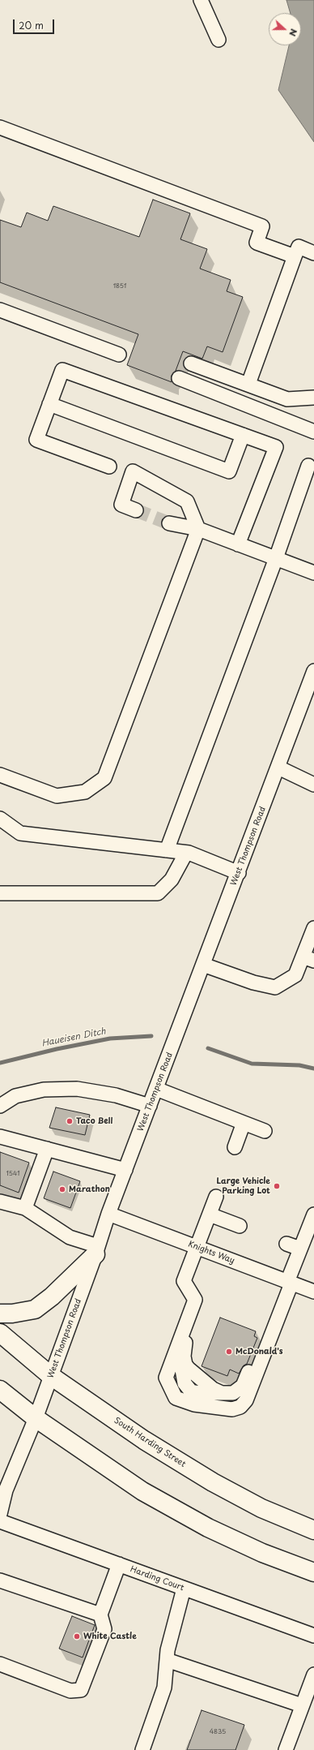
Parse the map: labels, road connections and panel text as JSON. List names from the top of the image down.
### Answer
{
  "streets": {
    "main road": ["South Harding Street"],
    "street": ["West Thompson Road", "Knights Way", "Harding Court"]
  },
  "crossings": [
    ["West Thompson Road", "Knights Way"],
    ["West Thompson Road", "South Harding Street"]
  ],
  "water": ["Haueisen Ditch"],
  "places": [
    "Taco Bell",
    "Large Vehicle Parking Lot",
    "Marathon",
    "McDonald's",
    "White Castle"
  ],
  "house_numbers": ["1851", "1541", "4835"],
  "scale_bar": "20 m",
  "north": "right"
}
